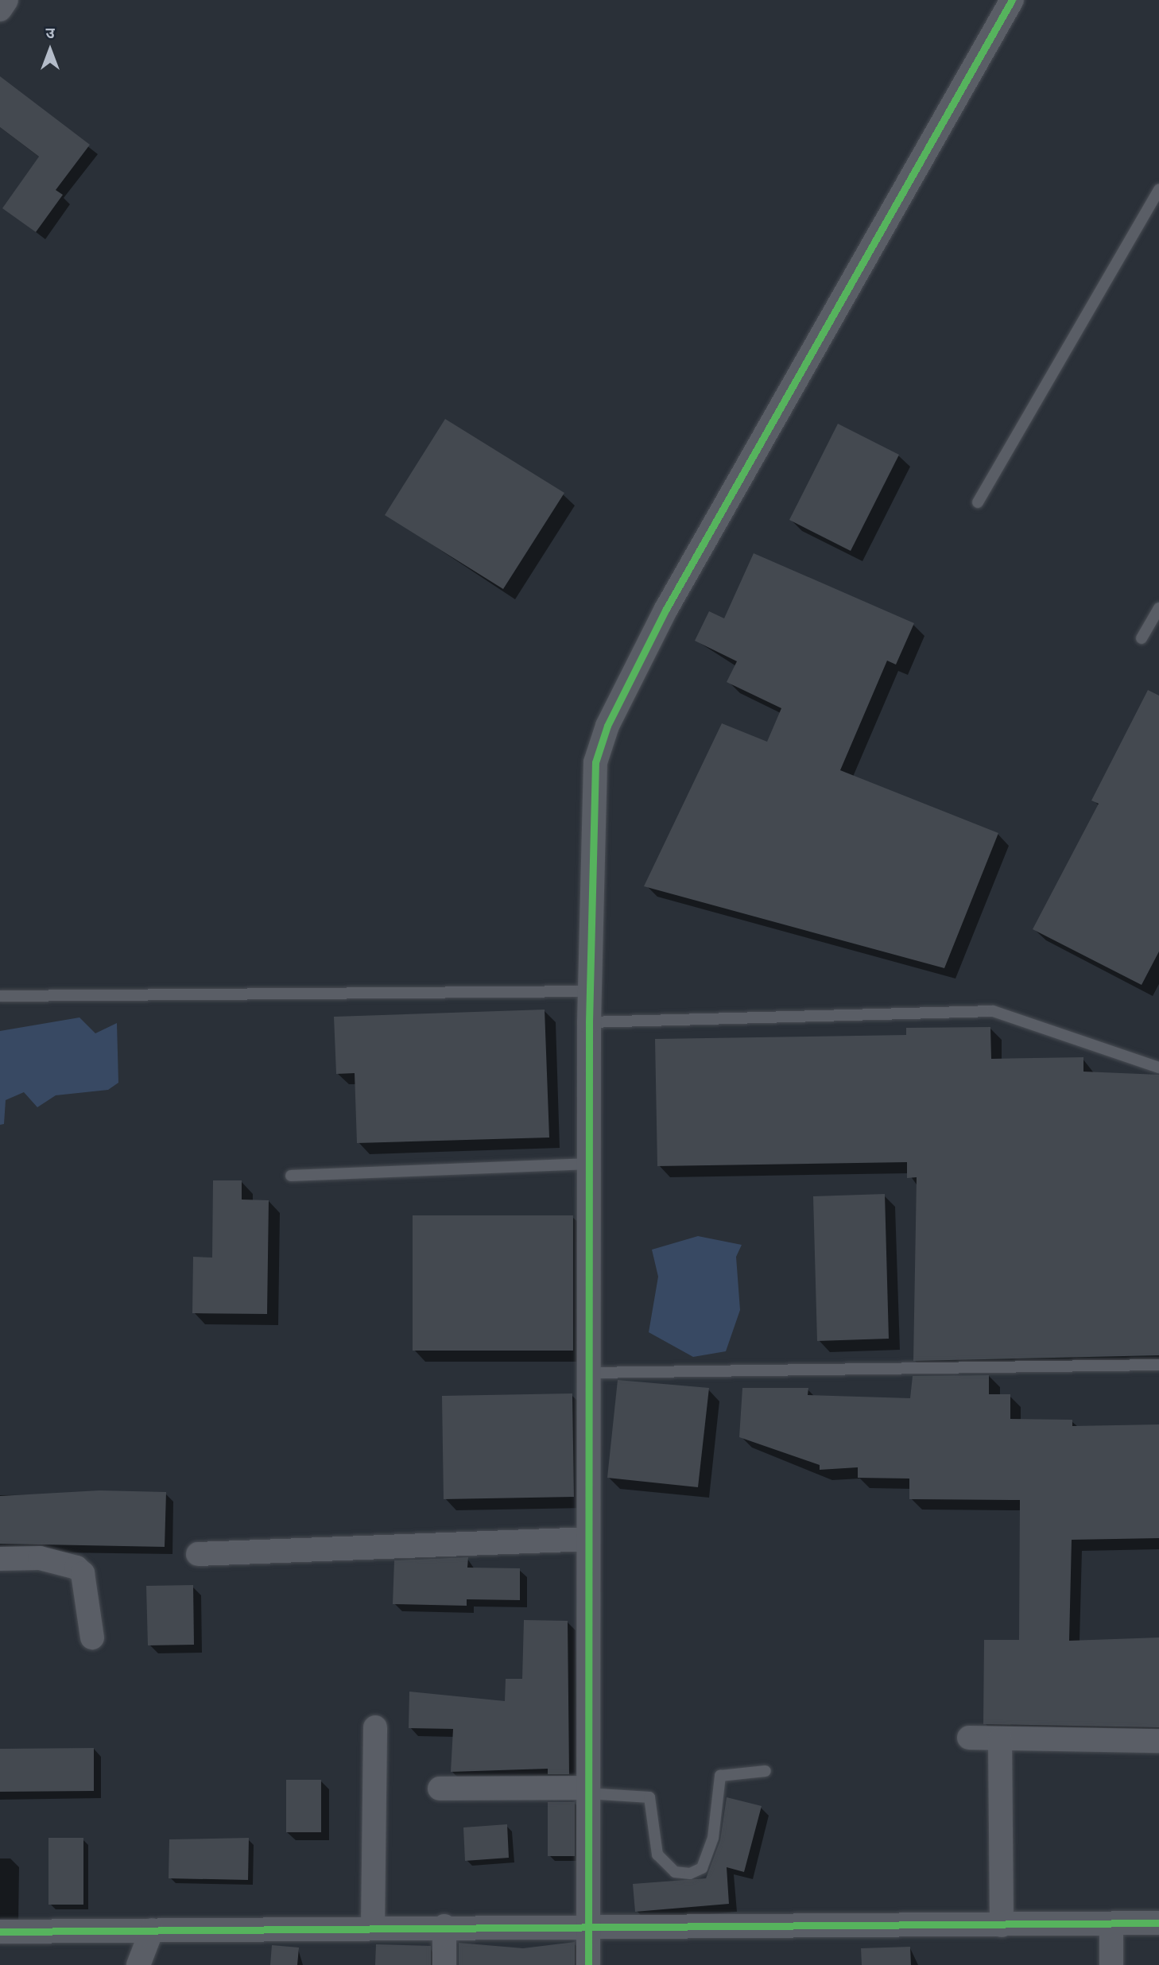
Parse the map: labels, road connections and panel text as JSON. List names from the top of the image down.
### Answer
{
  "north": "top"
}
